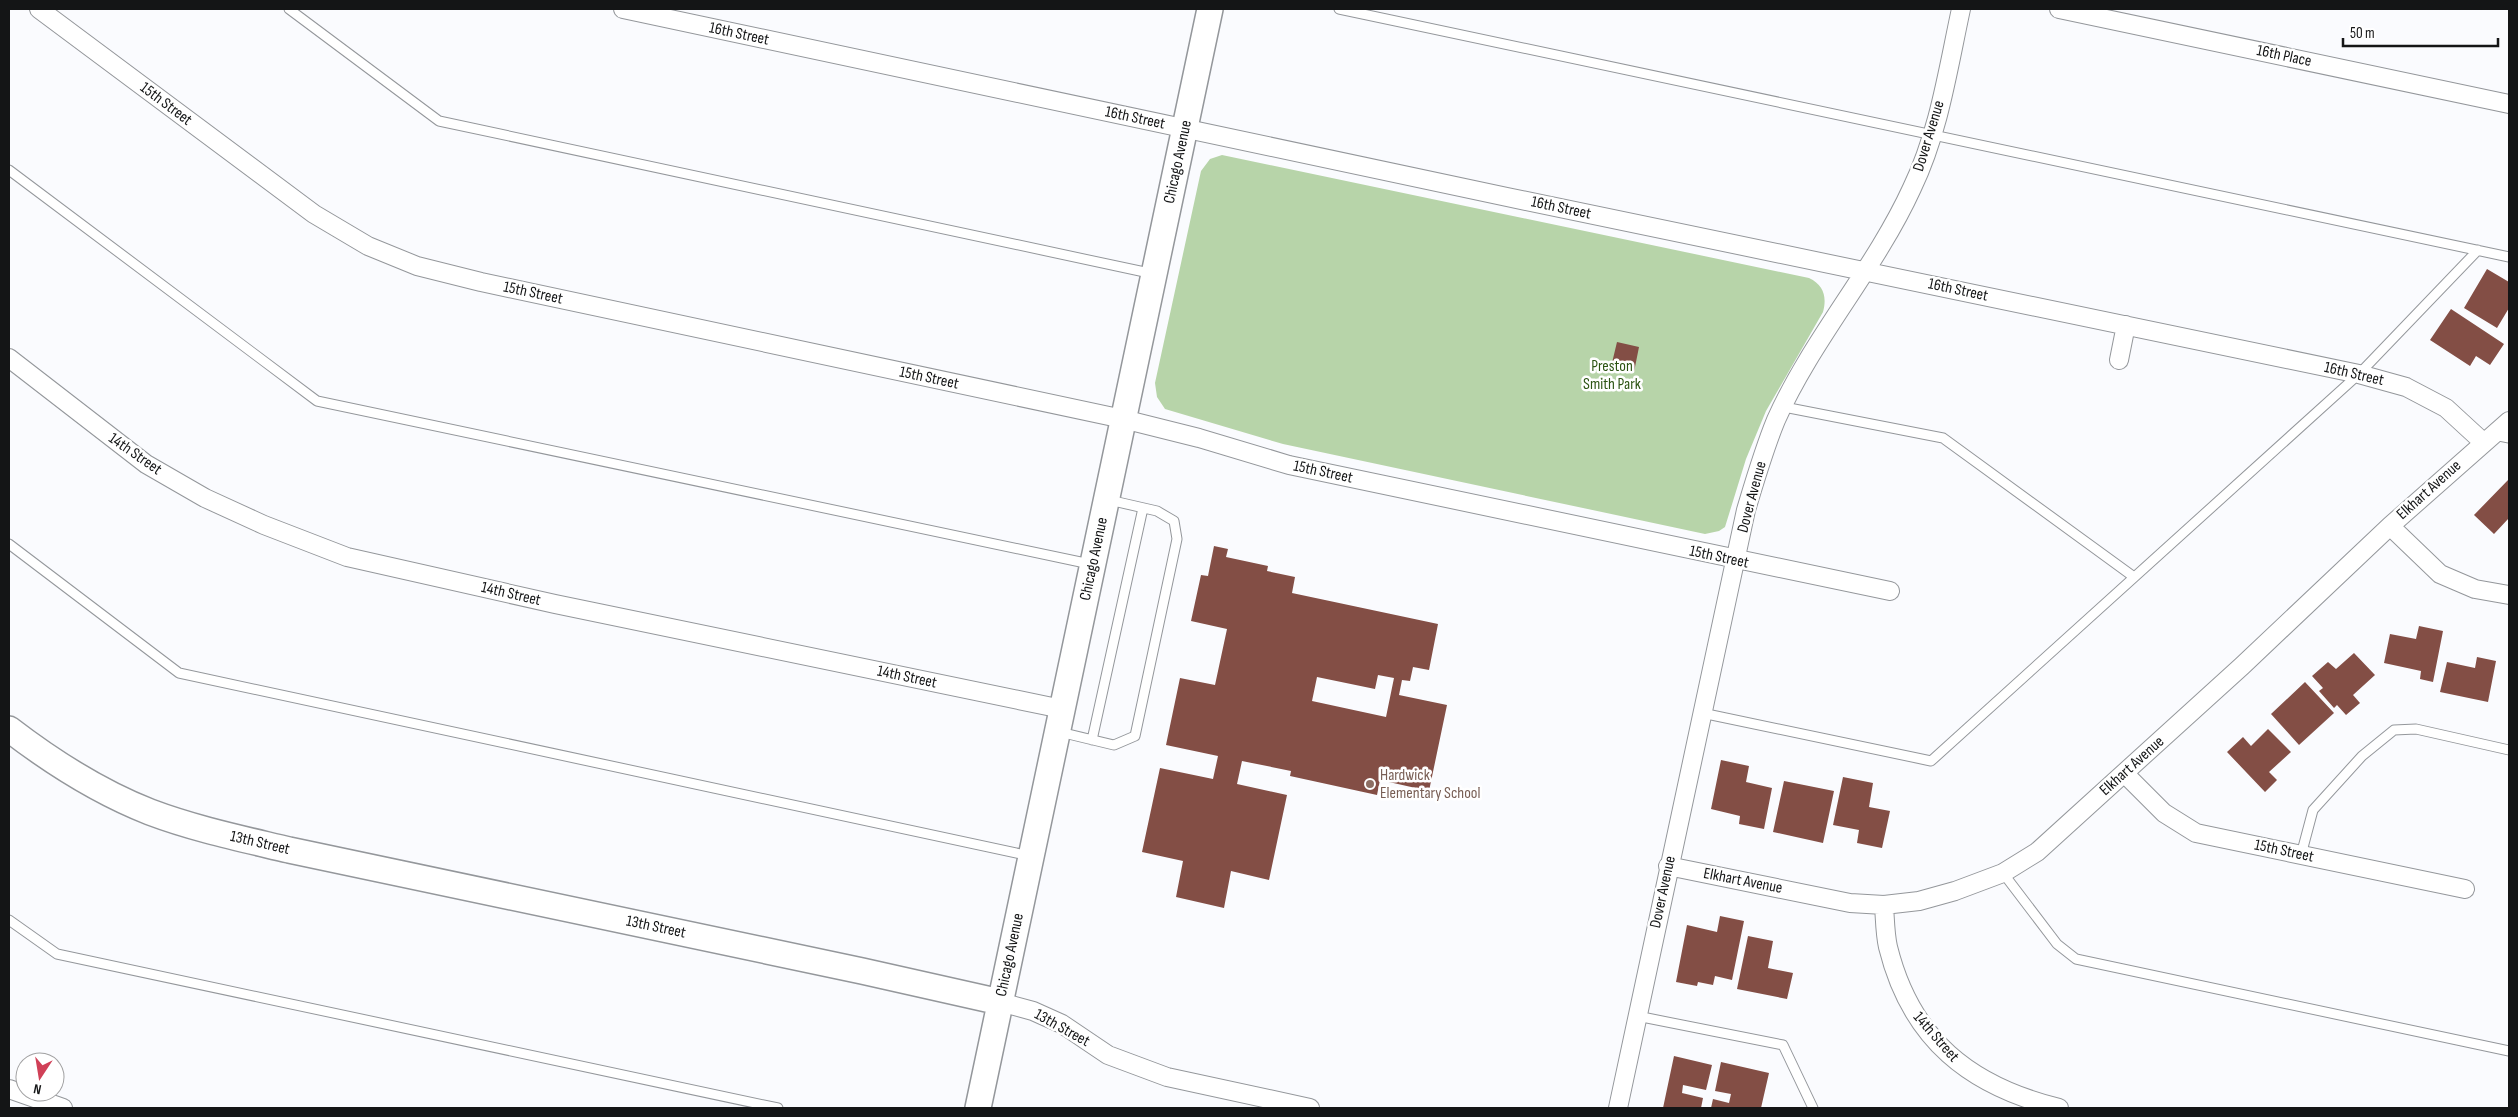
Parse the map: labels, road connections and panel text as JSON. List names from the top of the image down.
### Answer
{
  "streets": {
    "street": [
      "16th Street",
      "16th Place",
      "15th Street",
      "Dover Avenue",
      "Chicago Avenue",
      "14th Street",
      "Elkhart Avenue",
      "13th Street"
    ]
  },
  "crossings": [
    ["16th Street", "Dover Avenue"],
    ["16th Street", "Chicago Avenue"],
    ["16th Street", "Elkhart Avenue"],
    ["15th Street", "Dover Avenue"],
    ["15th Street", "Chicago Avenue"],
    ["15th Street", "Elkhart Avenue"],
    ["Dover Avenue", "Elkhart Avenue"],
    ["Chicago Avenue", "14th Street"],
    ["Chicago Avenue", "13th Street"],
    ["14th Street", "Elkhart Avenue"]
  ],
  "parks": ["Preston Smith Park"],
  "places": ["Hardwick Elementary School"],
  "scale_bar": "50 m",
  "north": "bottom"
}
